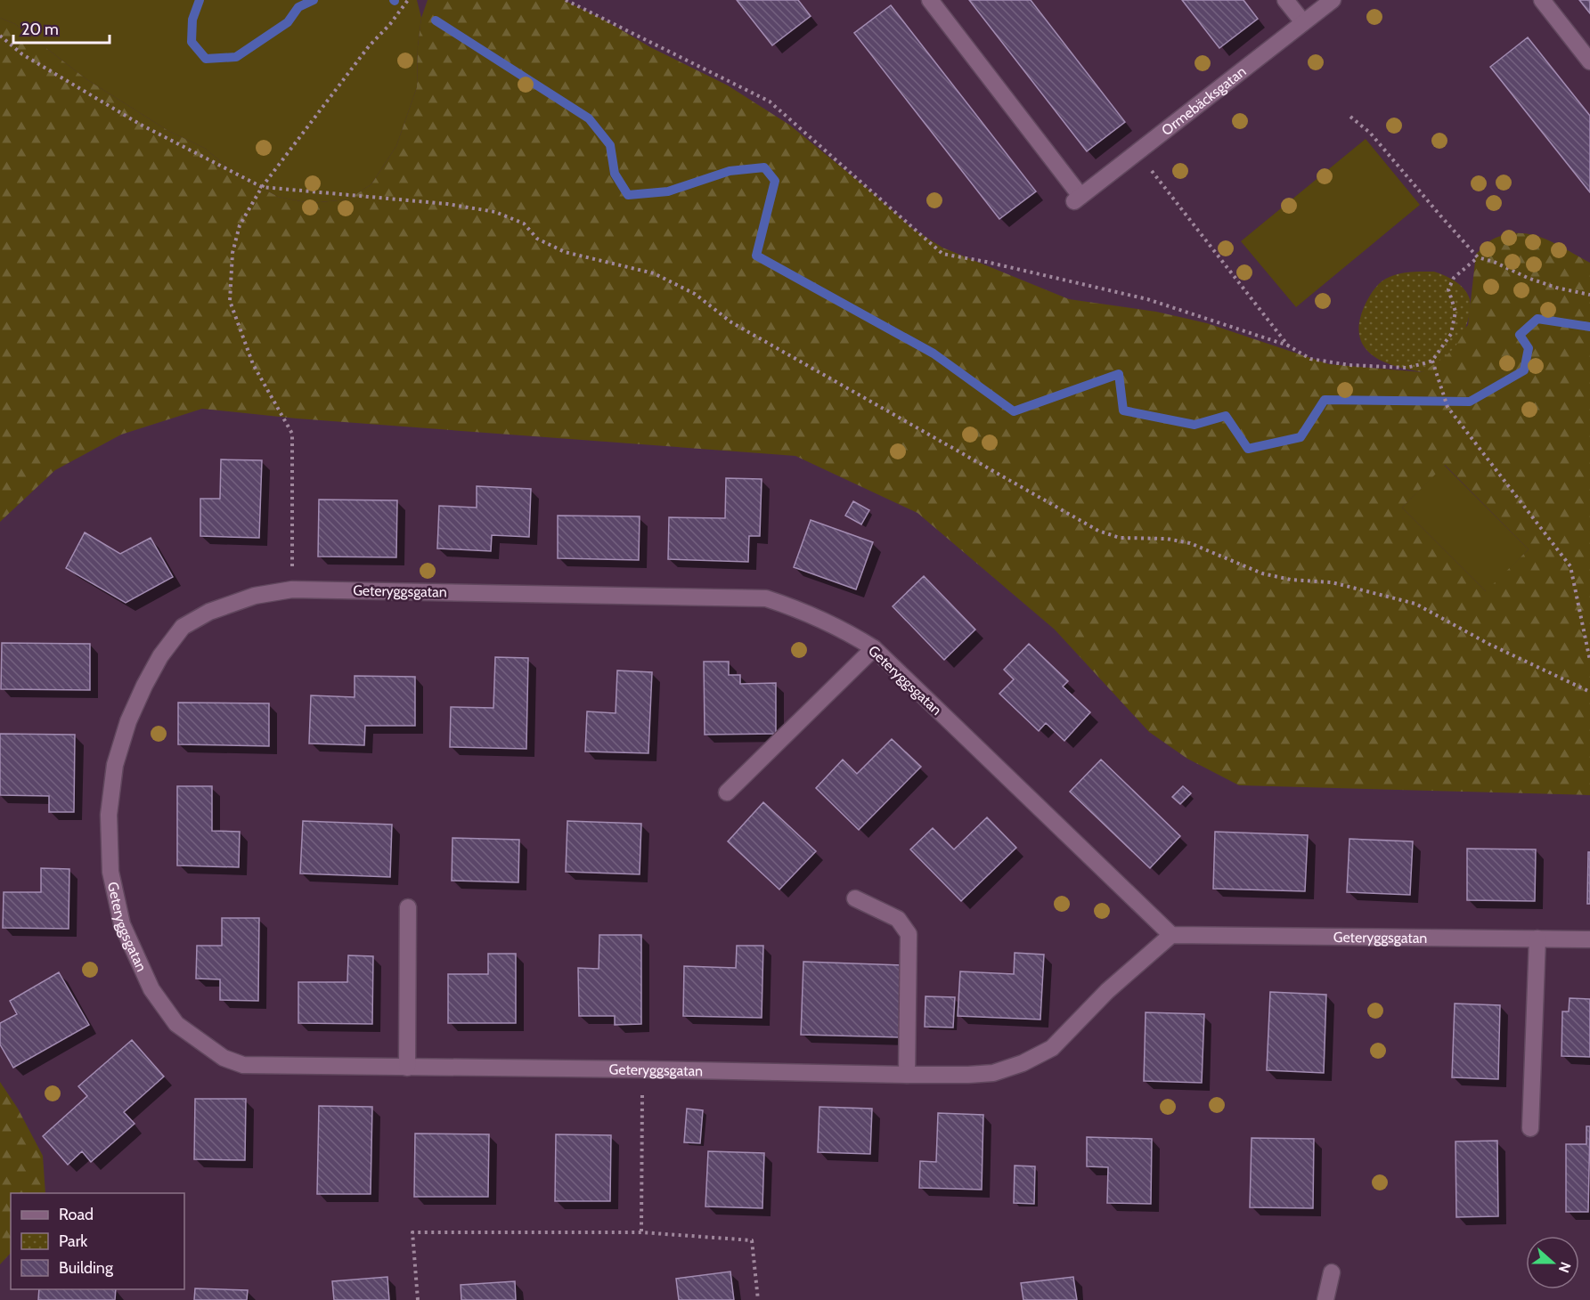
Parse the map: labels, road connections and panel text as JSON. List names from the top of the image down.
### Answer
{
  "streets": {
    "street": ["Ormebäcksgatan", "Geteryggsgatan"]
  },
  "legend": ["Road", "Park", "Building"],
  "scale_bar": "20 m",
  "north": "right"
}
